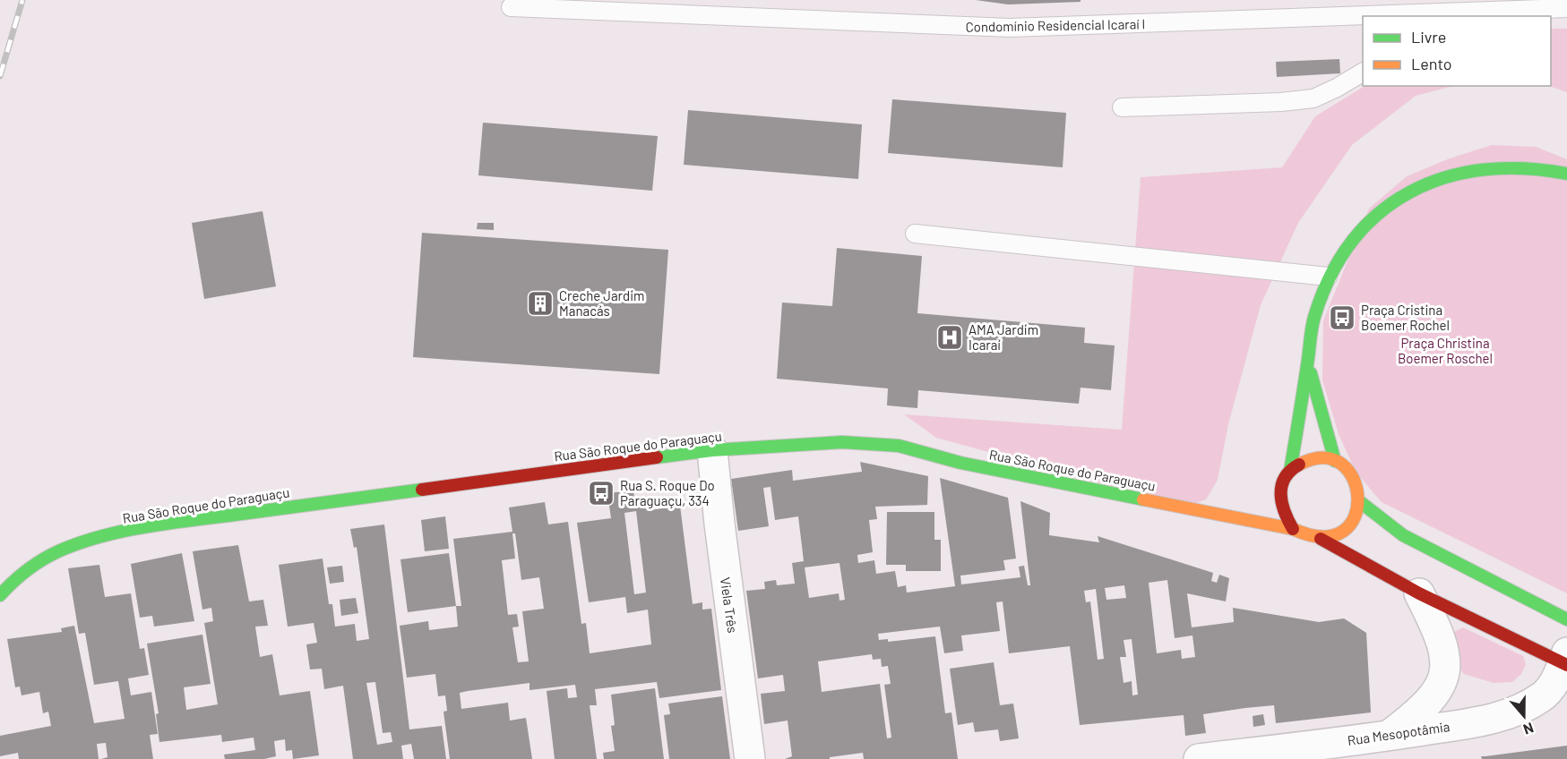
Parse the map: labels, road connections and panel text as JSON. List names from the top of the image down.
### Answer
{
  "streets": {
    "street": ["Rua São Roque do Paraguaçu", "Viela Três", "Rua Mesopotâmia"],
    "lane": ["Condomínio Residencial Icaraí I"]
  },
  "crossings": [
    ["Rua São Roque do Paraguaçu", "Viela Três"]
  ],
  "parks": ["Praça Christina Boemer Roschel"],
  "places": {
    "building": ["Creche Jardim Manacás"],
    "bus stop": ["Praça Cristina Boemer Rochel", "Rua S. Roque Do Paraguaçu, 334"],
    "hospital": ["AMA Jardim Icaraí"]
  },
  "legend": ["Livre", "Lento"],
  "north": "bottom"
}
